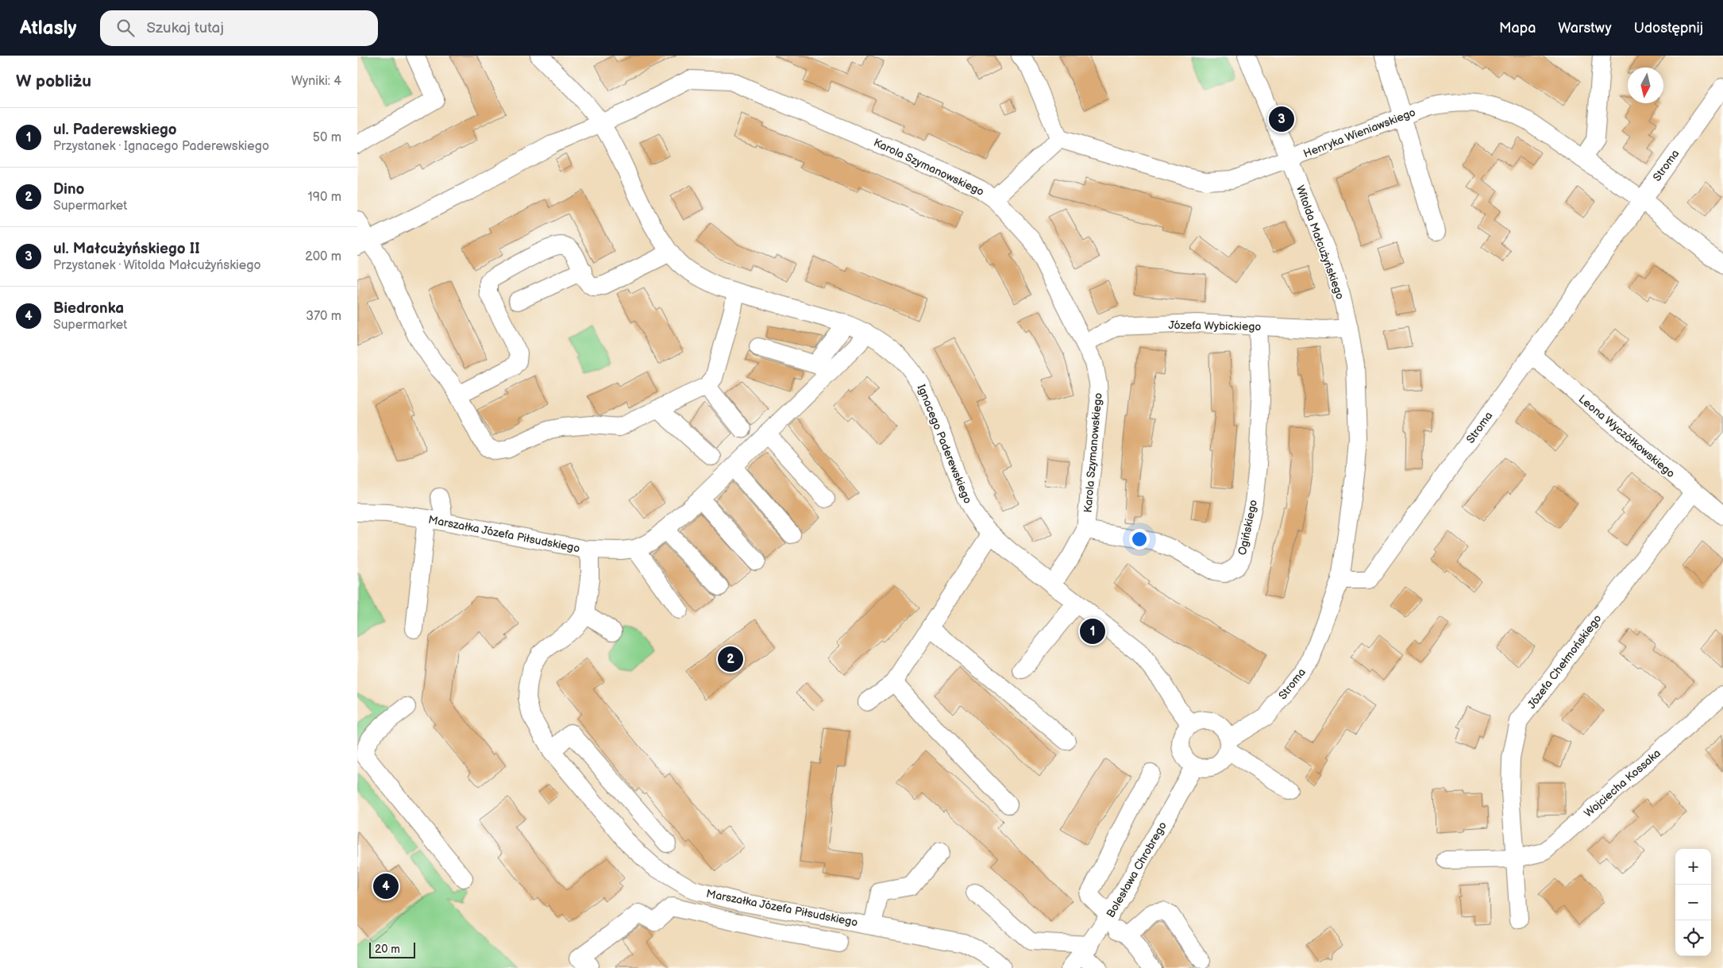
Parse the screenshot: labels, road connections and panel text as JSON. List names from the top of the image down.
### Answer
{
  "streets": {
    "street": [
      "Henryka Wieniawskiego",
      "Stroma",
      "Karola Szymanowskiego",
      "Witolda Małcużyńskiego",
      "Józefa Wybickiego",
      "Leona Wyczółkowskiego",
      "Ignacego Paderewskiego",
      "Ogińskiego",
      "Marszałka Józefa Piłsudskiego",
      "Józefa Chełmońskiego",
      "Wojciecha Kossaka",
      "Bolesława Chrobrego"
    ]
  },
  "crossings": [
    ["Henryka Wieniawskiego", "Stroma"],
    ["Henryka Wieniawskiego", "Witolda Małcużyńskiego"],
    ["Stroma", "Witolda Małcużyńskiego"],
    ["Stroma", "Leona Wyczółkowskiego"],
    ["Stroma", "Ignacego Paderewskiego"],
    ["Stroma", "Bolesława Chrobrego"],
    ["Karola Szymanowskiego", "Józefa Wybickiego"],
    ["Karola Szymanowskiego", "Ignacego Paderewskiego"],
    ["Karola Szymanowskiego", "Ogińskiego"],
    ["Witolda Małcużyńskiego", "Józefa Wybickiego"],
    ["Józefa Wybickiego", "Ogińskiego"],
    ["Leona Wyczółkowskiego", "Józefa Chełmońskiego"],
    ["Ignacego Paderewskiego", "Bolesława Chrobrego"],
    ["Józefa Chełmońskiego", "Wojciecha Kossaka"]
  ],
  "scale_bar": "20 m",
  "north": "bottom",
  "page": {
    "header": "Atlasly",
    "search": "Szukaj tutaj",
    "nav": ["Mapa", "Warstwy", "Udostępnij"],
    "heading": ["W pobliżu", "Wyniki: 4"],
    "pins": [
      "3",
      "1",
      "2",
      "4"
    ],
    "list": [
      {
        "mark": "1",
        "name": "ul. Paderewskiego",
        "note": "Przystanek · Ignacego Paderewskiego",
        "value": "50 m"
      },
      {
        "mark": "2",
        "name": "Dino",
        "note": "Supermarket",
        "value": "190 m"
      },
      {
        "mark": "3",
        "name": "ul. Małcużyńskiego II",
        "note": "Przystanek · Witolda Małcużyńskiego",
        "value": "200 m"
      },
      {
        "mark": "4",
        "name": "Biedronka",
        "note": "Supermarket",
        "value": "370 m"
      }
    ],
    "map_buttons": ["+", "−"],
    "scale": "20 m"
  }
}
